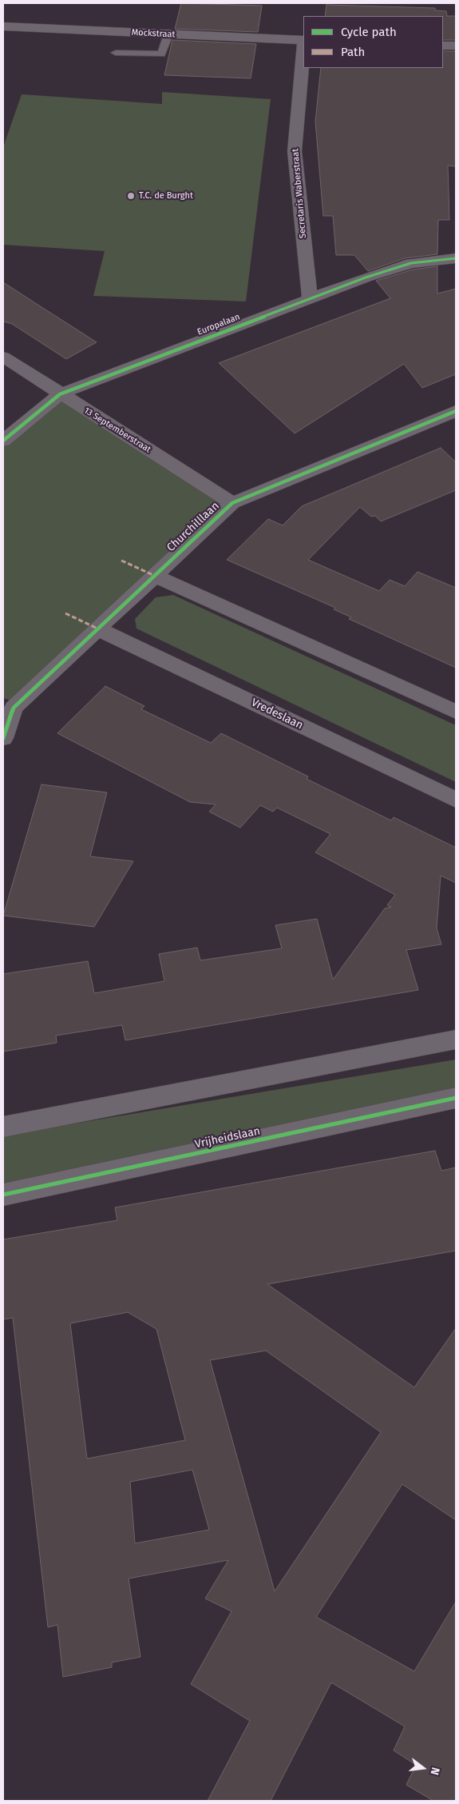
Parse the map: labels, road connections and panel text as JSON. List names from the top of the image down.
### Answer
{
  "streets": {
    "street": [
      "Mockstraat",
      "Secretaris Waberstraat",
      "Europalaan",
      "13 Septemberstraat",
      "Churchilllaan",
      "Vredeslaan",
      "Vrijheidslaan"
    ]
  },
  "crossings": [
    ["Secretaris Waberstraat", "Europalaan"],
    ["Europalaan", "13 Septemberstraat"],
    ["13 Septemberstraat", "Churchilllaan"],
    ["Churchilllaan", "Vredeslaan"]
  ],
  "places": ["T.C. de Burght"],
  "legend": ["Cycle path", "Path"],
  "north": "right"
}
